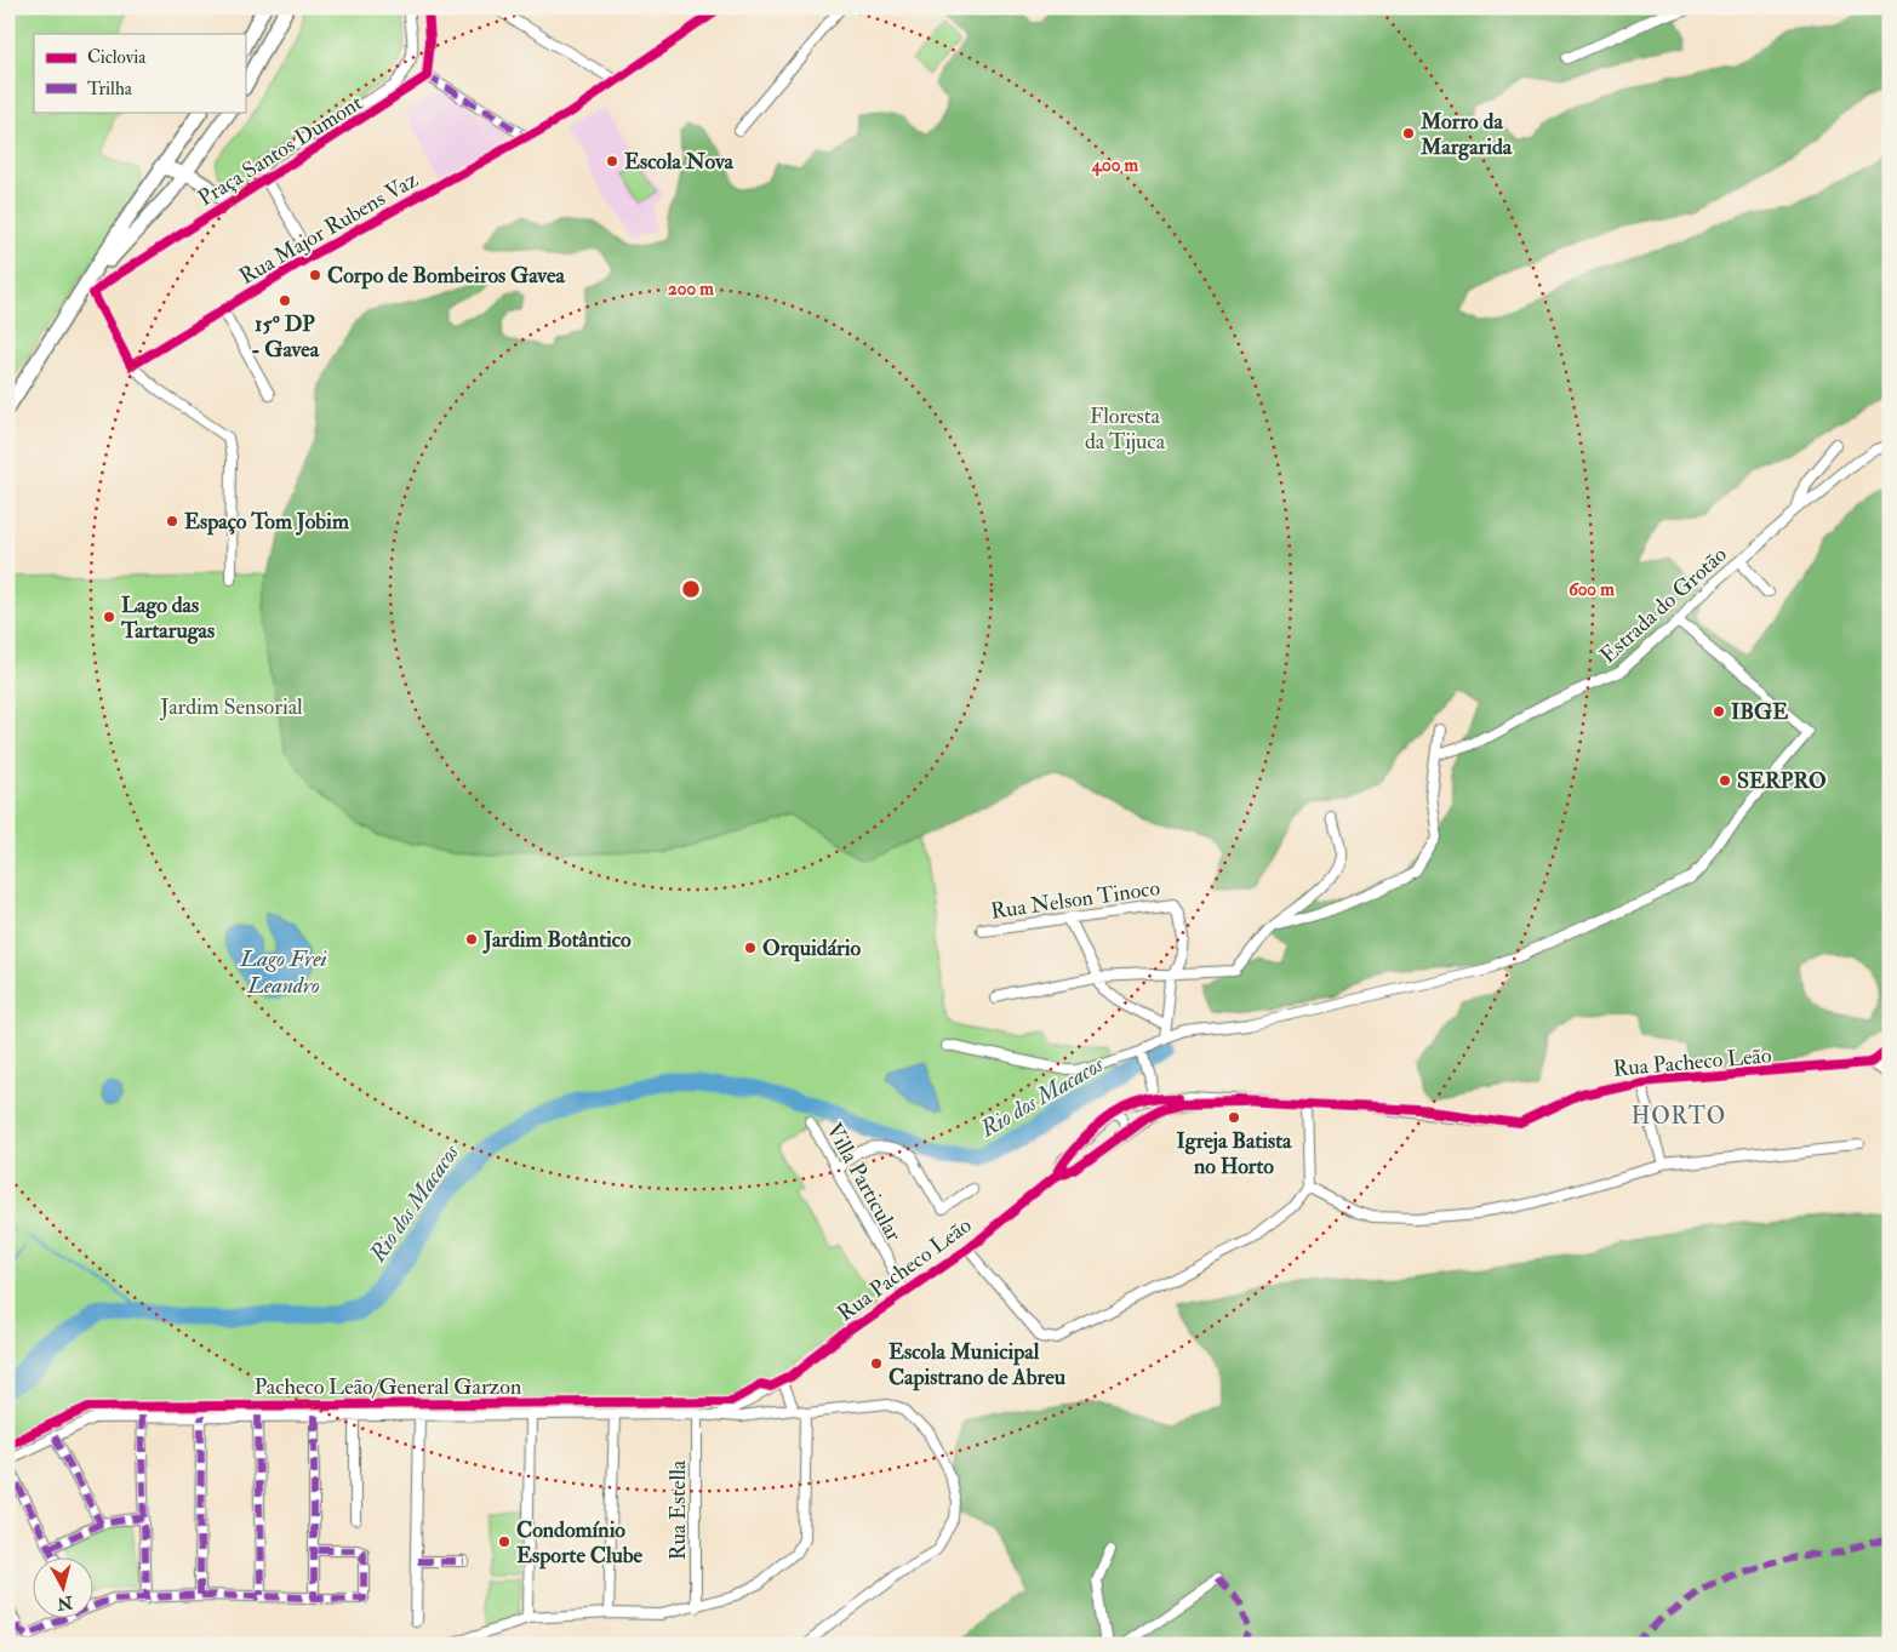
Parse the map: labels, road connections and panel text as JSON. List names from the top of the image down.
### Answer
{
  "streets": {
    "street": [
      "Praça Santos Dumont",
      "Rua Major Rubens Vaz",
      "Estrada do Grotão",
      "Rua Nelson Tinoco",
      "Rua Pacheco Leão",
      "Villa Particular",
      "Rua Estella"
    ],
    "cycle path": ["Pacheco Leão/General Garzon"]
  },
  "crossings": [
    ["Rua Pacheco Leão", "Villa Particular"]
  ],
  "districts": ["HORTO"],
  "water": ["Lago Frei Leandro", "Rio dos Macacos"],
  "parks": ["Floresta da Tijuca", "Jardim Sensorial"],
  "places": [
    "Morro da Margarida",
    "Escola Nova",
    "Corpo de Bombeiros Gavea",
    "15º DP - Gavea",
    "Espaço Tom Jobim",
    "Lago das Tartarugas",
    "IBGE",
    "SERPRO",
    "Jardim Botântico",
    "Orquidário",
    "Igreja Batista no Horto",
    "Escola Municipal Capistrano de Abreu",
    "Condomínio Esporte Clube"
  ],
  "legend": ["Ciclovia", "Trilha"],
  "north": "bottom",
  "rings": ["400 m", "200 m", "600 m"]
}
